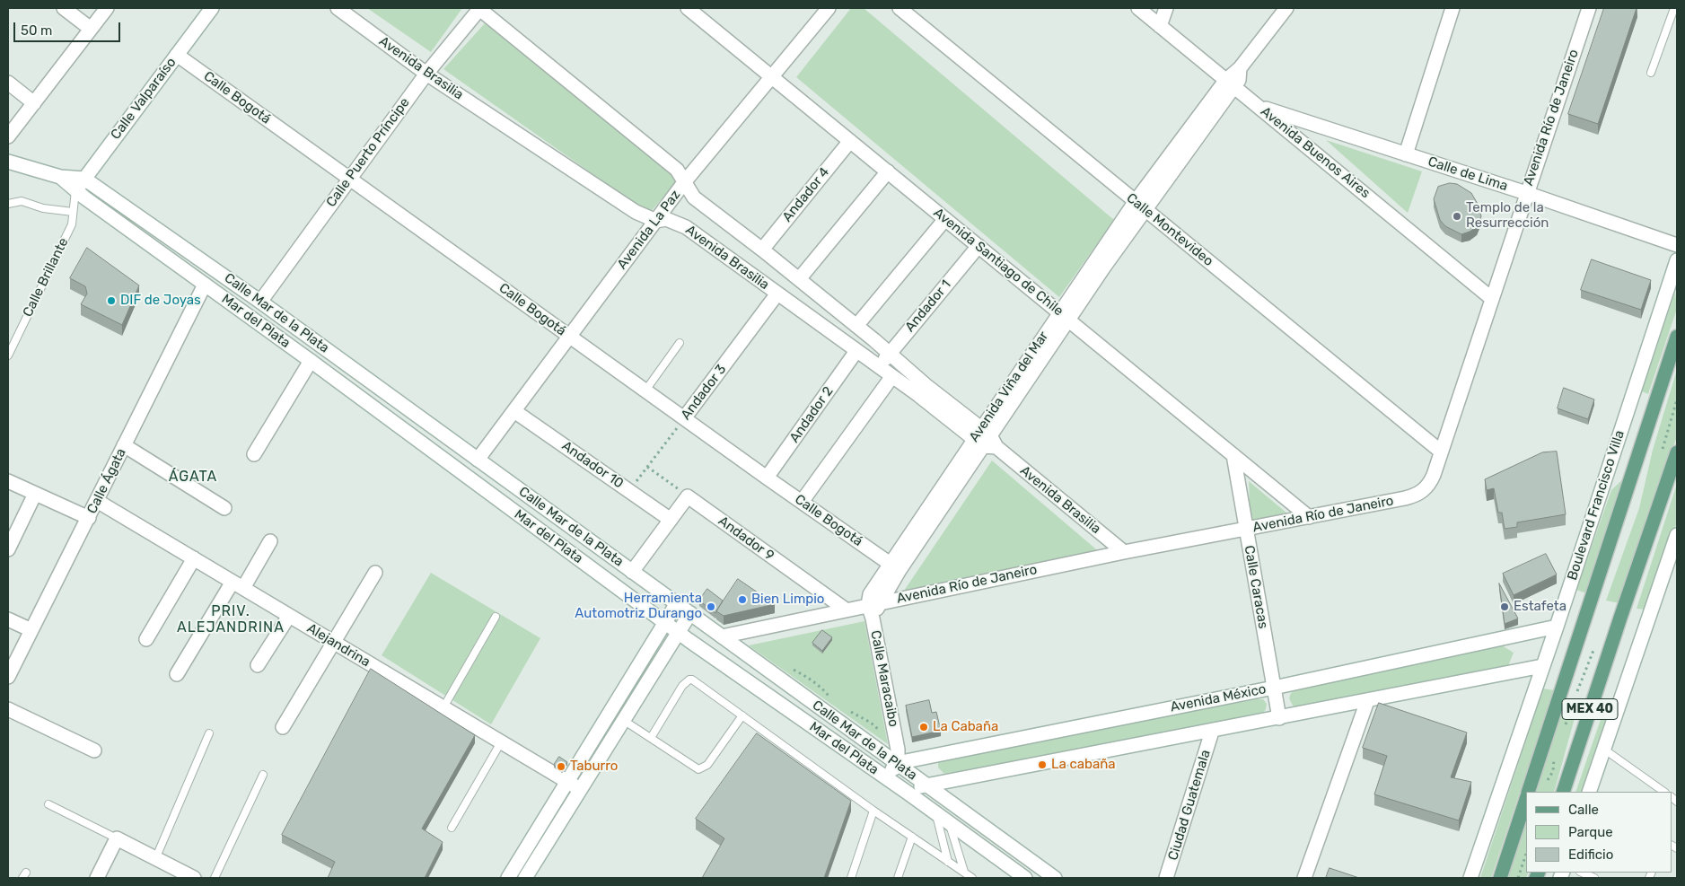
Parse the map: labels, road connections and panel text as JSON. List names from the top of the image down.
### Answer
{
  "streets": {
    "main road": ["Boulevard Francisco Villa", "MEX 40"],
    "street": [
      "Avenida Brasilia",
      "Calle Bogotá",
      "Calle Valparaíso",
      "Avenida Río de Janeiro",
      "Calle Puerto Príncipe",
      "Avenida Buenos Aires",
      "Calle de Lima",
      "Andador 4",
      "Avenida La Paz",
      "Calle Montevideo",
      "Avenida Santiago de Chile",
      "Andador 1",
      "Calle Mar de la Plata",
      "Mar del Plata",
      "Avenida Viña del Mar",
      "Andador 3",
      "Andador 2",
      "Andador 10",
      "Calle Ágata",
      "Andador 9",
      "Calle Caracas",
      "Alejandrina",
      "Calle Maracaibo",
      "Avenida México",
      "Ciudad Guatemala"
    ],
    "lane": ["Calle Brillante"]
  },
  "crossings": [
    ["Avenida Brasilia", "Avenida Río de Janeiro"],
    ["Avenida Brasilia", "Calle Puerto Príncipe"],
    ["Avenida Brasilia", "Andador 4"],
    ["Avenida Brasilia", "Avenida La Paz"],
    ["Avenida Brasilia", "Andador 1"],
    ["Avenida Brasilia", "Avenida Viña del Mar"],
    ["Avenida Brasilia", "Andador 3"],
    ["Avenida Brasilia", "Andador 2"],
    ["Calle Bogotá", "Calle Valparaíso"],
    ["Calle Bogotá", "Calle Puerto Príncipe"],
    ["Calle Bogotá", "Avenida La Paz"],
    ["Calle Bogotá", "Avenida Viña del Mar"],
    ["Calle Bogotá", "Andador 3"],
    ["Calle Bogotá", "Andador 2"],
    ["Calle Valparaíso", "Calle Mar de la Plata"],
    ["Calle Valparaíso", "Mar del Plata"],
    ["Avenida Río de Janeiro", "Avenida Buenos Aires"],
    ["Avenida Río de Janeiro", "Calle de Lima"],
    ["Avenida Río de Janeiro", "Calle Montevideo"],
    ["Avenida Río de Janeiro", "Avenida Santiago de Chile"],
    ["Avenida Río de Janeiro", "Calle Mar de la Plata"],
    ["Avenida Río de Janeiro", "Avenida Viña del Mar"],
    ["Avenida Río de Janeiro", "Andador 9"],
    ["Avenida Río de Janeiro", "Calle Caracas"],
    ["Avenida Río de Janeiro", "Calle Maracaibo"],
    ["Calle Puerto Príncipe", "Calle Mar de la Plata"],
    ["Avenida Buenos Aires", "Calle de Lima"],
    ["Avenida Buenos Aires", "Avenida Viña del Mar"],
    ["Andador 4", "Avenida Santiago de Chile"],
    ["Avenida La Paz", "Avenida Santiago de Chile"],
    ["Avenida La Paz", "Calle Mar de la Plata"],
    ["Avenida La Paz", "Andador 10"],
    ["Calle Montevideo", "Avenida Viña del Mar"],
    ["Avenida Santiago de Chile", "Andador 1"],
    ["Avenida Santiago de Chile", "Avenida Viña del Mar"],
    ["Avenida Santiago de Chile", "Calle Caracas"],
    ["Calle Mar de la Plata", "Calle Maracaibo"],
    ["Calle Mar de la Plata", "Avenida México"],
    ["Mar del Plata", "Calle Ágata"],
    ["Mar del Plata", "Avenida México"],
    ["Avenida Viña del Mar", "Calle Maracaibo"],
    ["Andador 3", "Andador 10"],
    ["Calle Ágata", "Alejandrina"],
    ["Boulevard Francisco Villa", "Avenida México"],
    ["Calle Caracas", "Avenida México"],
    ["Calle Maracaibo", "Avenida México"]
  ],
  "districts": ["ÁGATA", "PRIV. ALEJANDRINA"],
  "places": [
    "Templo de la Resurrección",
    "DIF de Joyas",
    "Bien Limpio",
    "Herramienta Automotriz Durango",
    "Estafeta",
    "La Cabaña",
    "La cabaña",
    "Taburro"
  ],
  "legend": ["Calle", "Parque", "Edificio"],
  "scale_bar": "50 m"
}
